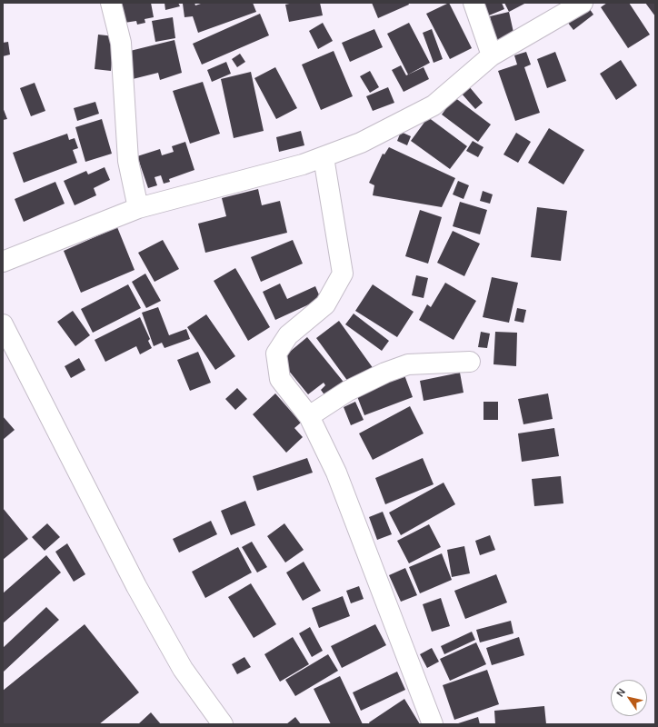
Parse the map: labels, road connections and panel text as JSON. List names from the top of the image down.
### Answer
{
  "north": "top left"
}
